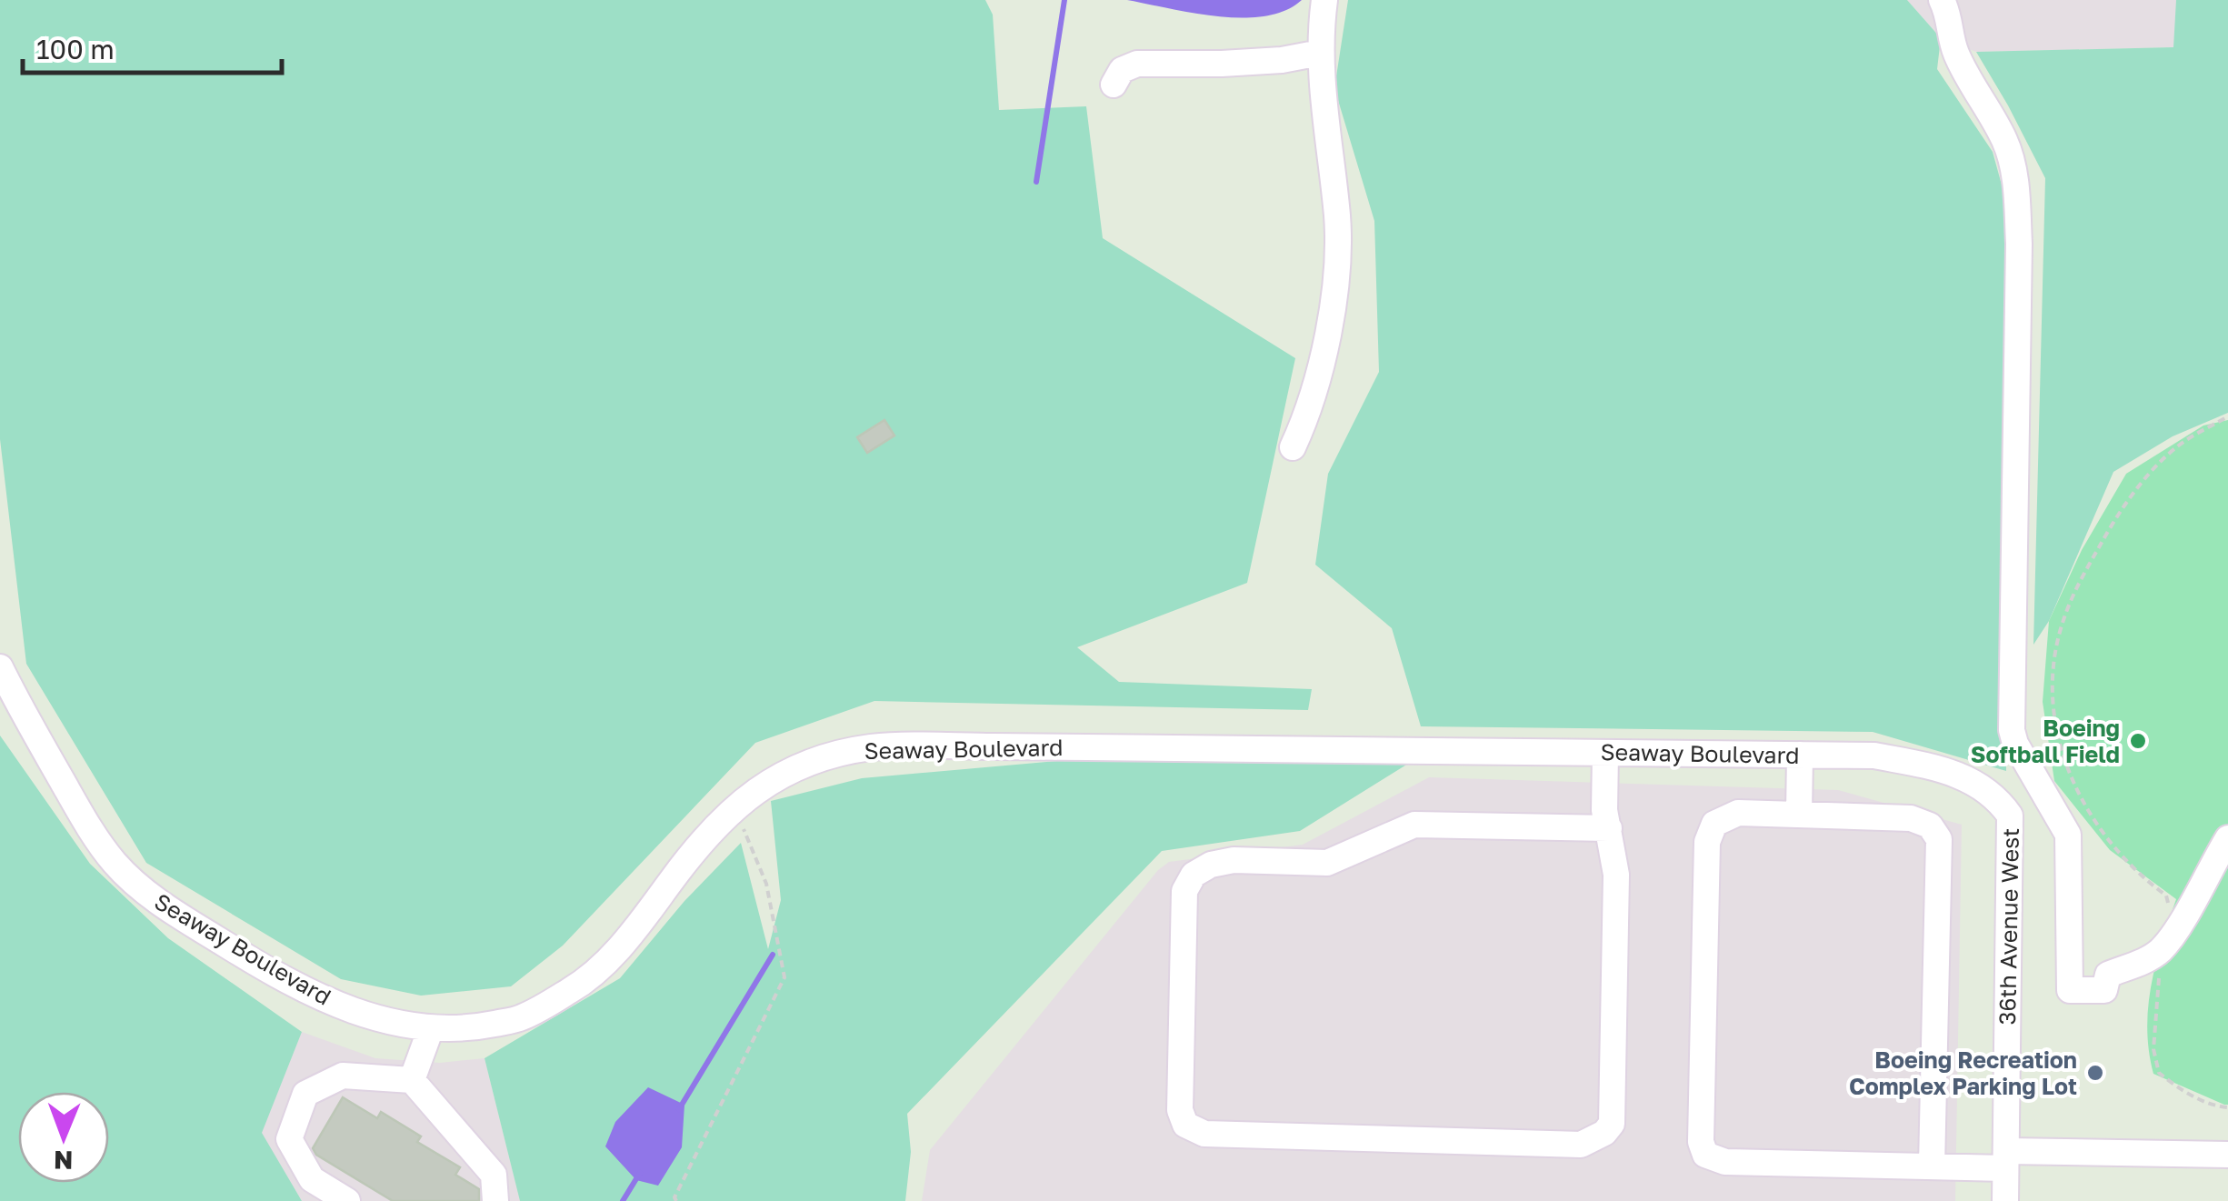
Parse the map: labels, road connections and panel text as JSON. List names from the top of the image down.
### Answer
{
  "streets": {
    "street": ["Seaway Boulevard", "36th Avenue West"]
  },
  "crossings": [
    ["Seaway Boulevard", "36th Avenue West"]
  ],
  "places": ["Boeing Softball Field", "Boeing Recreation Complex Parking Lot"],
  "scale_bar": "100 m",
  "north": "bottom"
}
